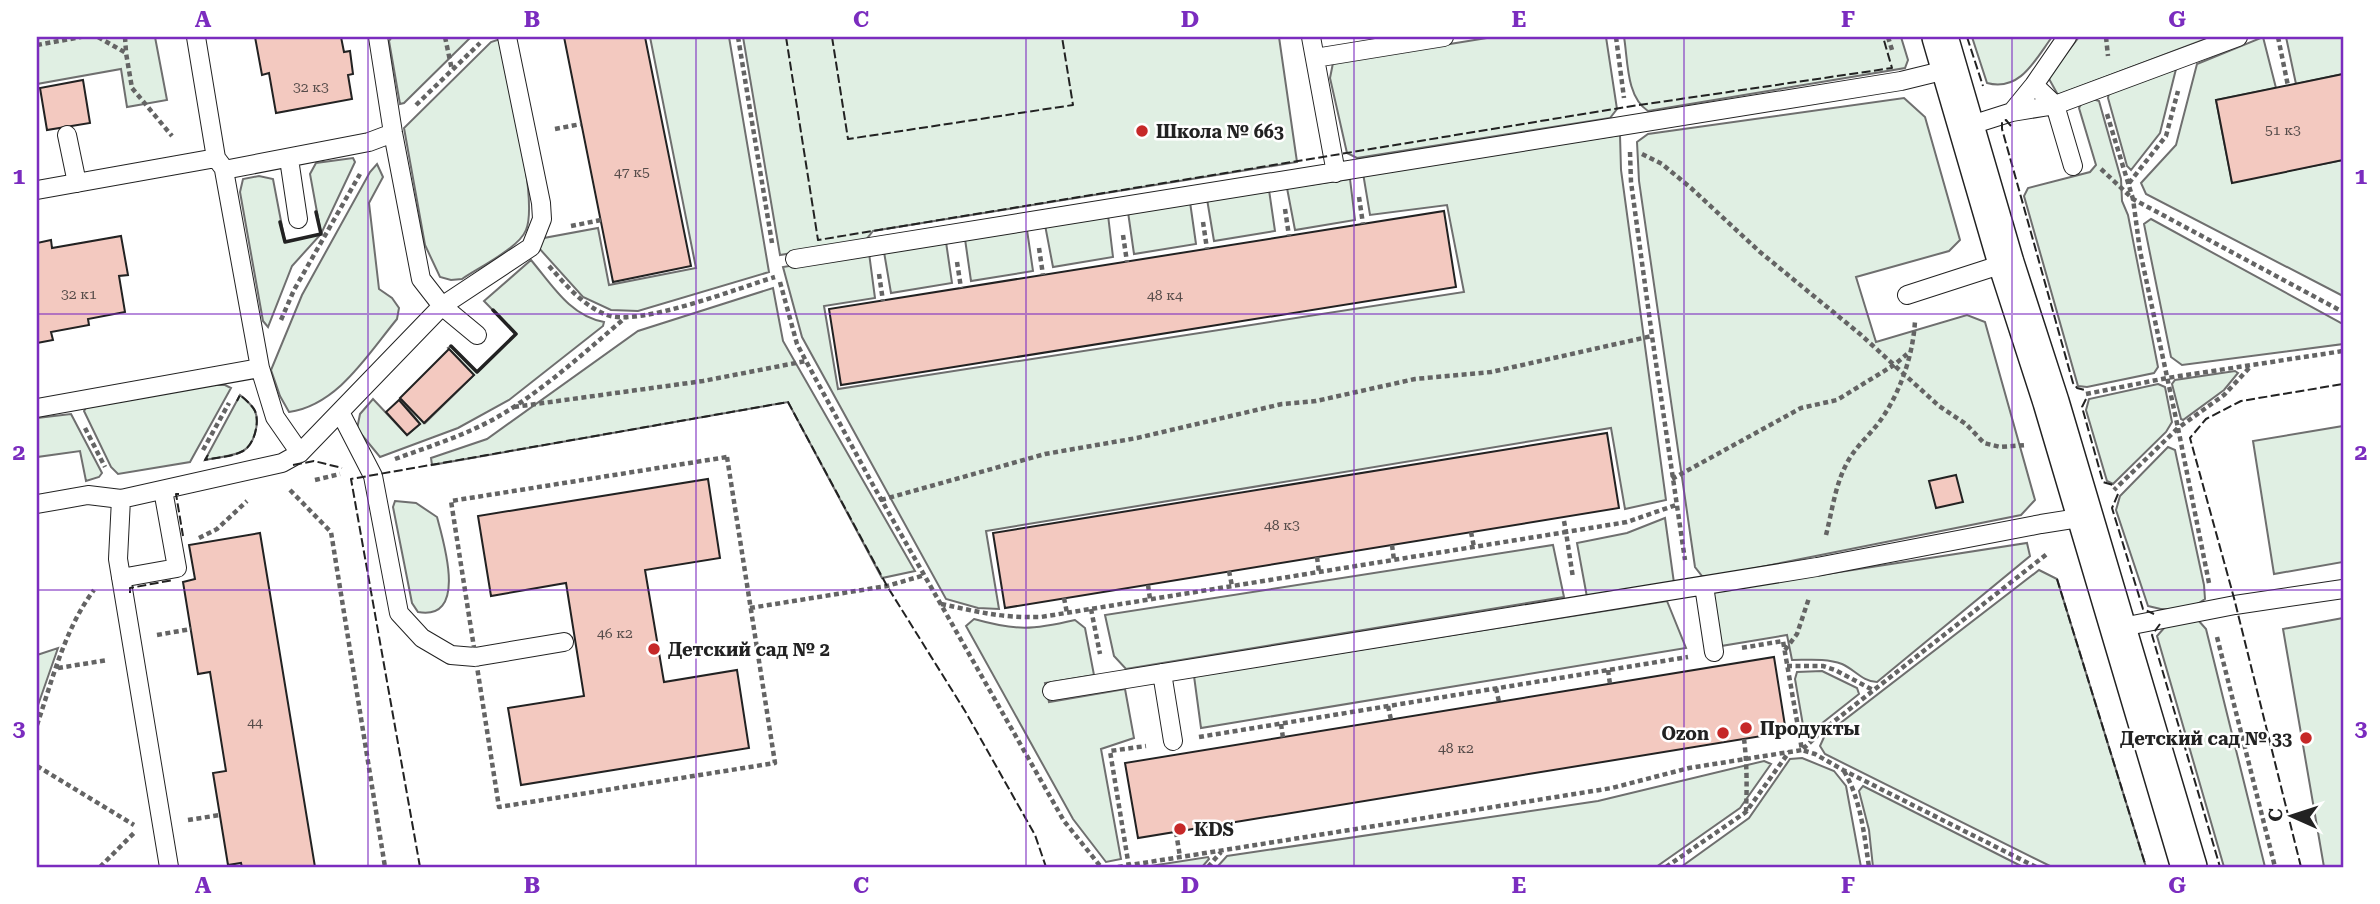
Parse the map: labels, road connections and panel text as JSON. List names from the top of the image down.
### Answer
{
  "places": [
    "Школа № 663",
    "Детский сад № 2",
    "Продукты",
    "Ozon",
    "Детский сад № 33",
    "KDS"
  ],
  "house_numbers": [
    "32 к3",
    "51 к3",
    "47 к5",
    "32 к1",
    "48 к4",
    "48 к3",
    "46 к2",
    "44",
    "48 к2"
  ],
  "north": "left",
  "grid": {
    "columns": [
      "A",
      "B",
      "C",
      "D",
      "E",
      "F",
      "G"
    ],
    "rows": ["1", "2", "3"]
  }
}
